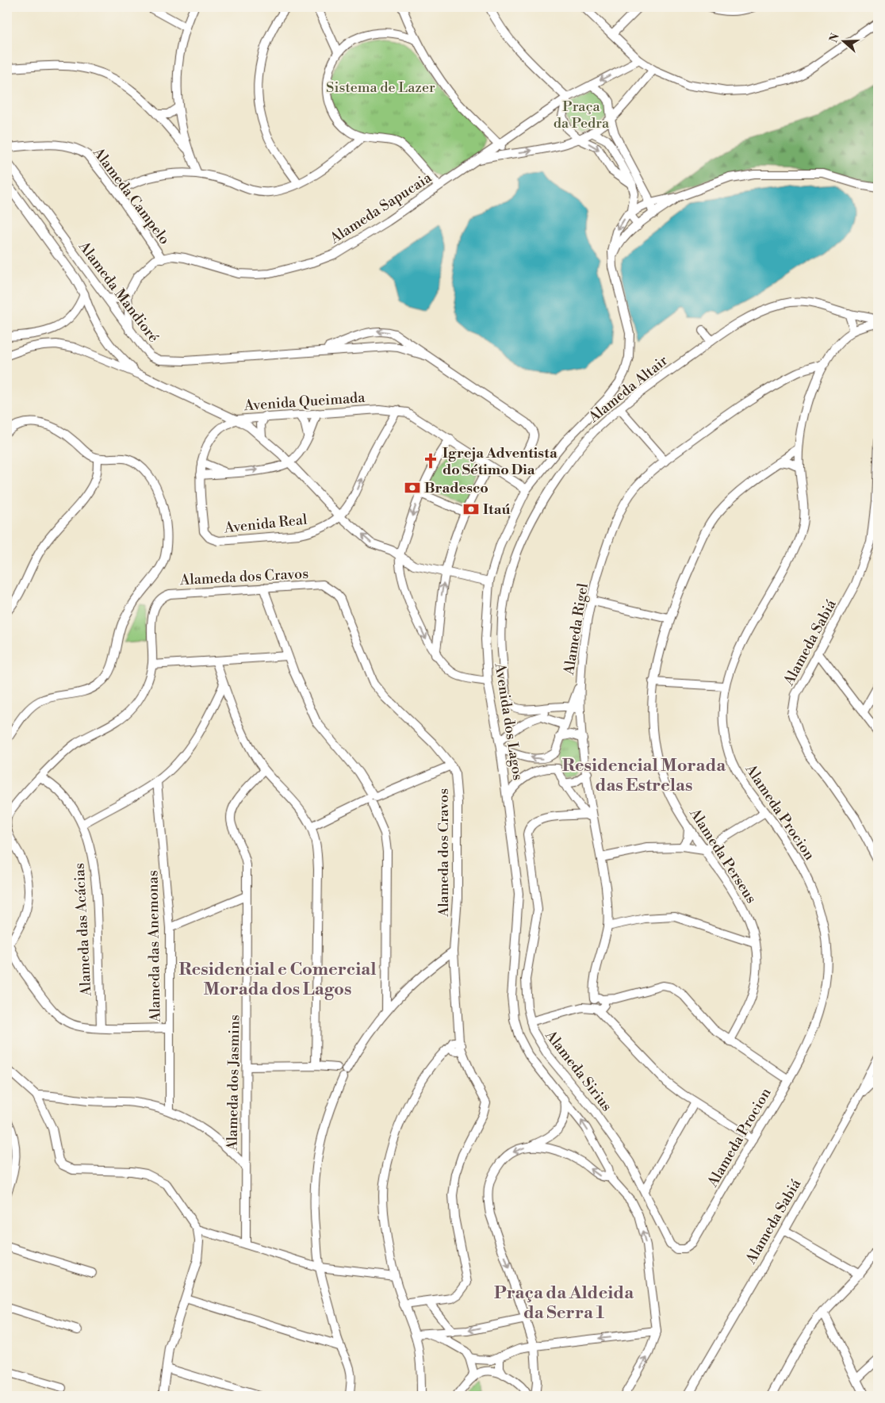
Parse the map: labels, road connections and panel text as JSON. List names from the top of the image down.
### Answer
{
  "streets": {
    "street": [
      "Alameda Campelo",
      "Alameda Sapucaia",
      "Alameda Mandioré",
      "Alameda Altair",
      "Avenida Queimada",
      "Avenida Real",
      "Alameda dos Cravos",
      "Alameda Rigel",
      "Alameda Sabiá",
      "Avenida dos Lagos",
      "Alameda Procion",
      "Alameda Perseus",
      "Alameda das Acácias",
      "Alameda das Anemonas",
      "Alameda Sirius",
      "Alameda dos Jasmins"
    ]
  },
  "crossings": [
    ["Alameda Campelo", "Alameda Sapucaia"],
    ["Avenida Queimada", "Avenida Real"],
    ["Avenida Queimada", "Avenida dos Lagos"],
    ["Alameda Rigel", "Alameda Procion"],
    ["Alameda Procion", "Alameda Perseus"],
    ["Alameda Procion", "Alameda Sirius"]
  ],
  "districts": ["Residencial Morada das Estrelas", "Residencial e Comercial Morada dos Lagos", "Praça da Aldeida da Serra 1"],
  "parks": ["Sistema de Lazer", "Praça da Pedra"],
  "places": {
    "church": ["Igreja Adventista do Sétimo Dia"],
    "bank": ["Bradesco", "Itaú"]
  },
  "north": "left"
}
